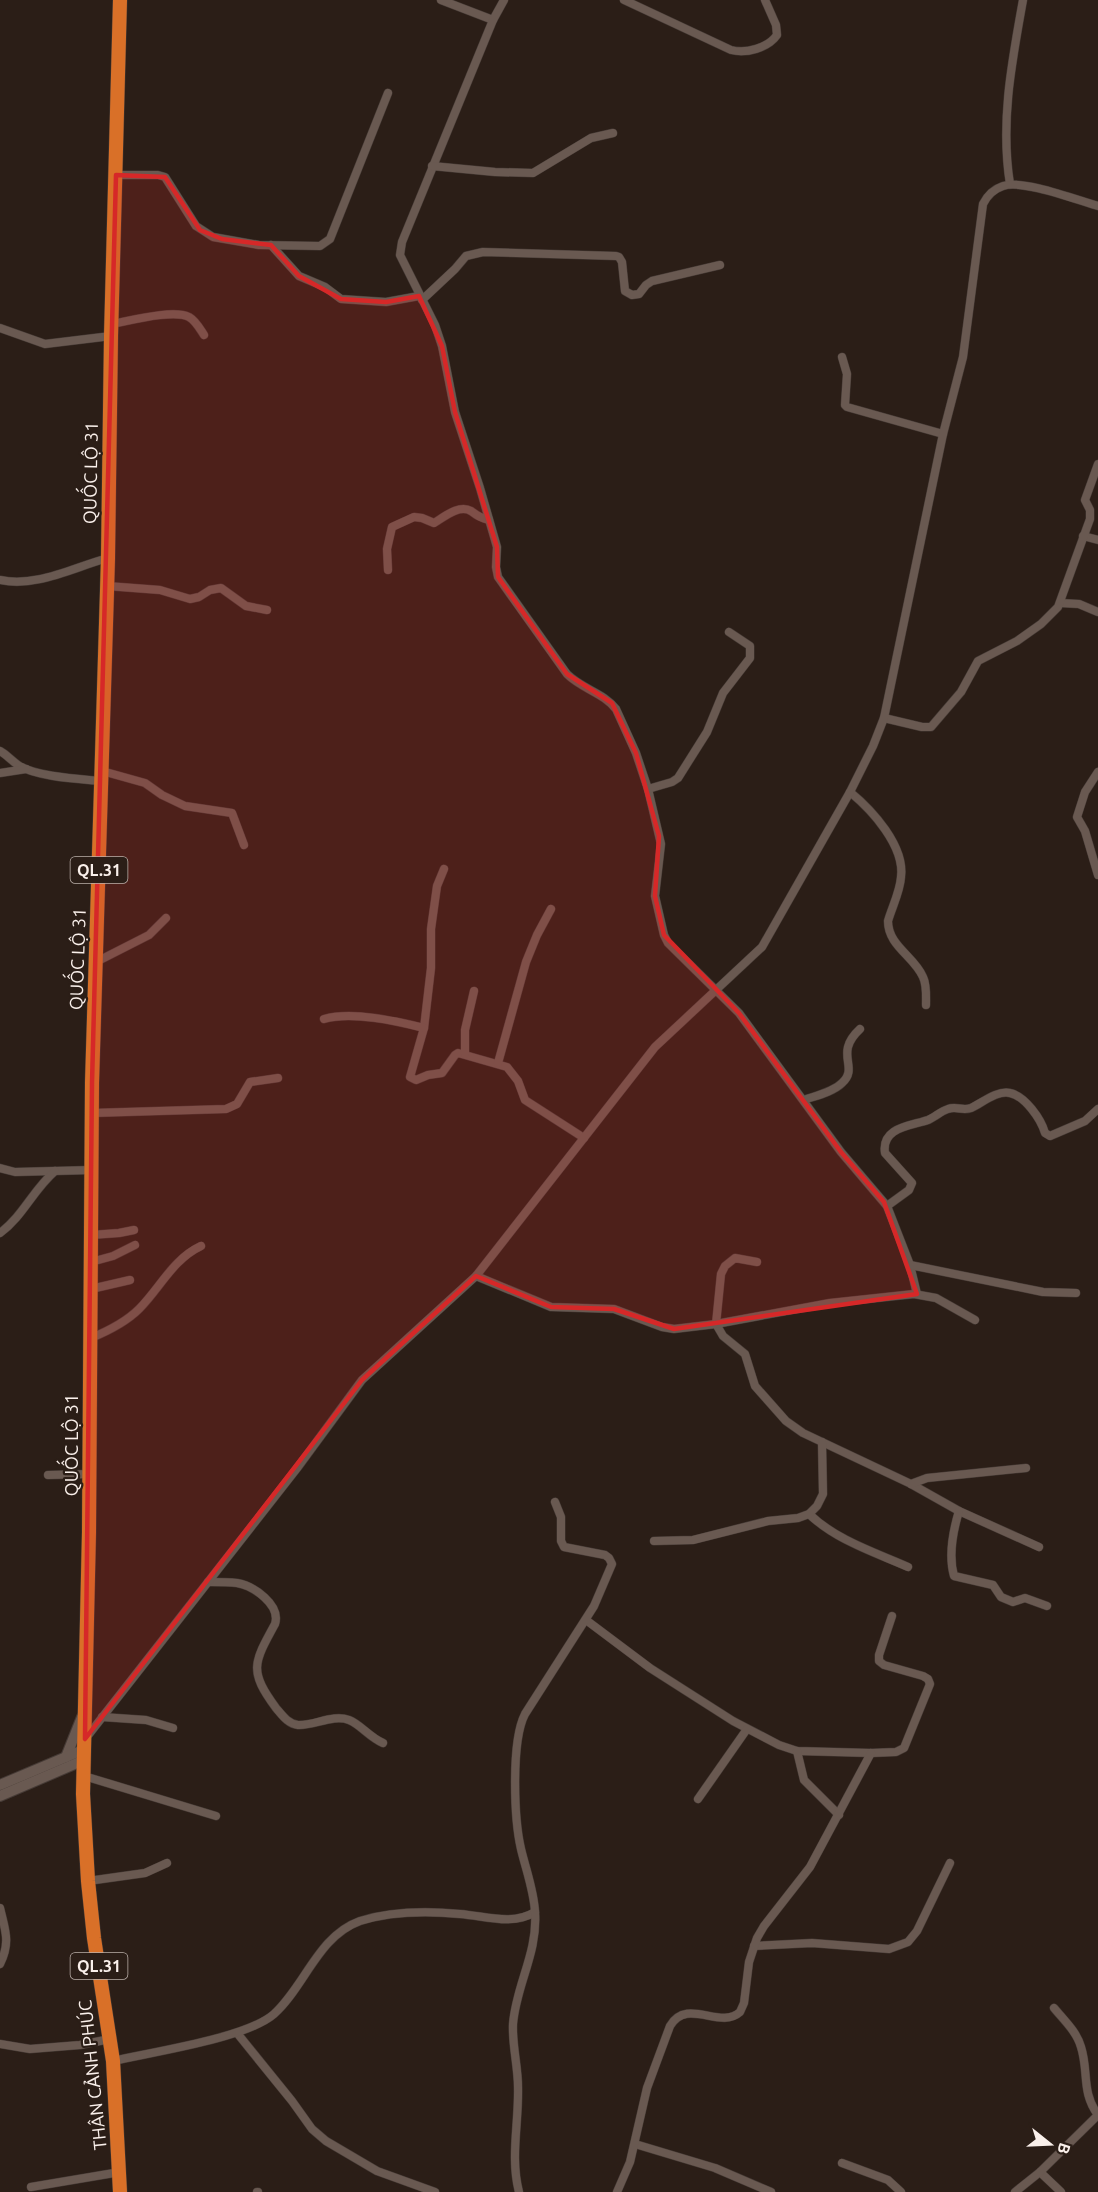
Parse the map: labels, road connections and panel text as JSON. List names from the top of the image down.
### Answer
{
  "streets": {
    "highway": ["QUỐC LỘ 31", "QL.31", "THÂN CẢNH PHÚC"]
  },
  "crossings": [
    ["QUỐC LỘ 31", "THÂN CẢNH PHÚC"]
  ],
  "north": "right"
}
